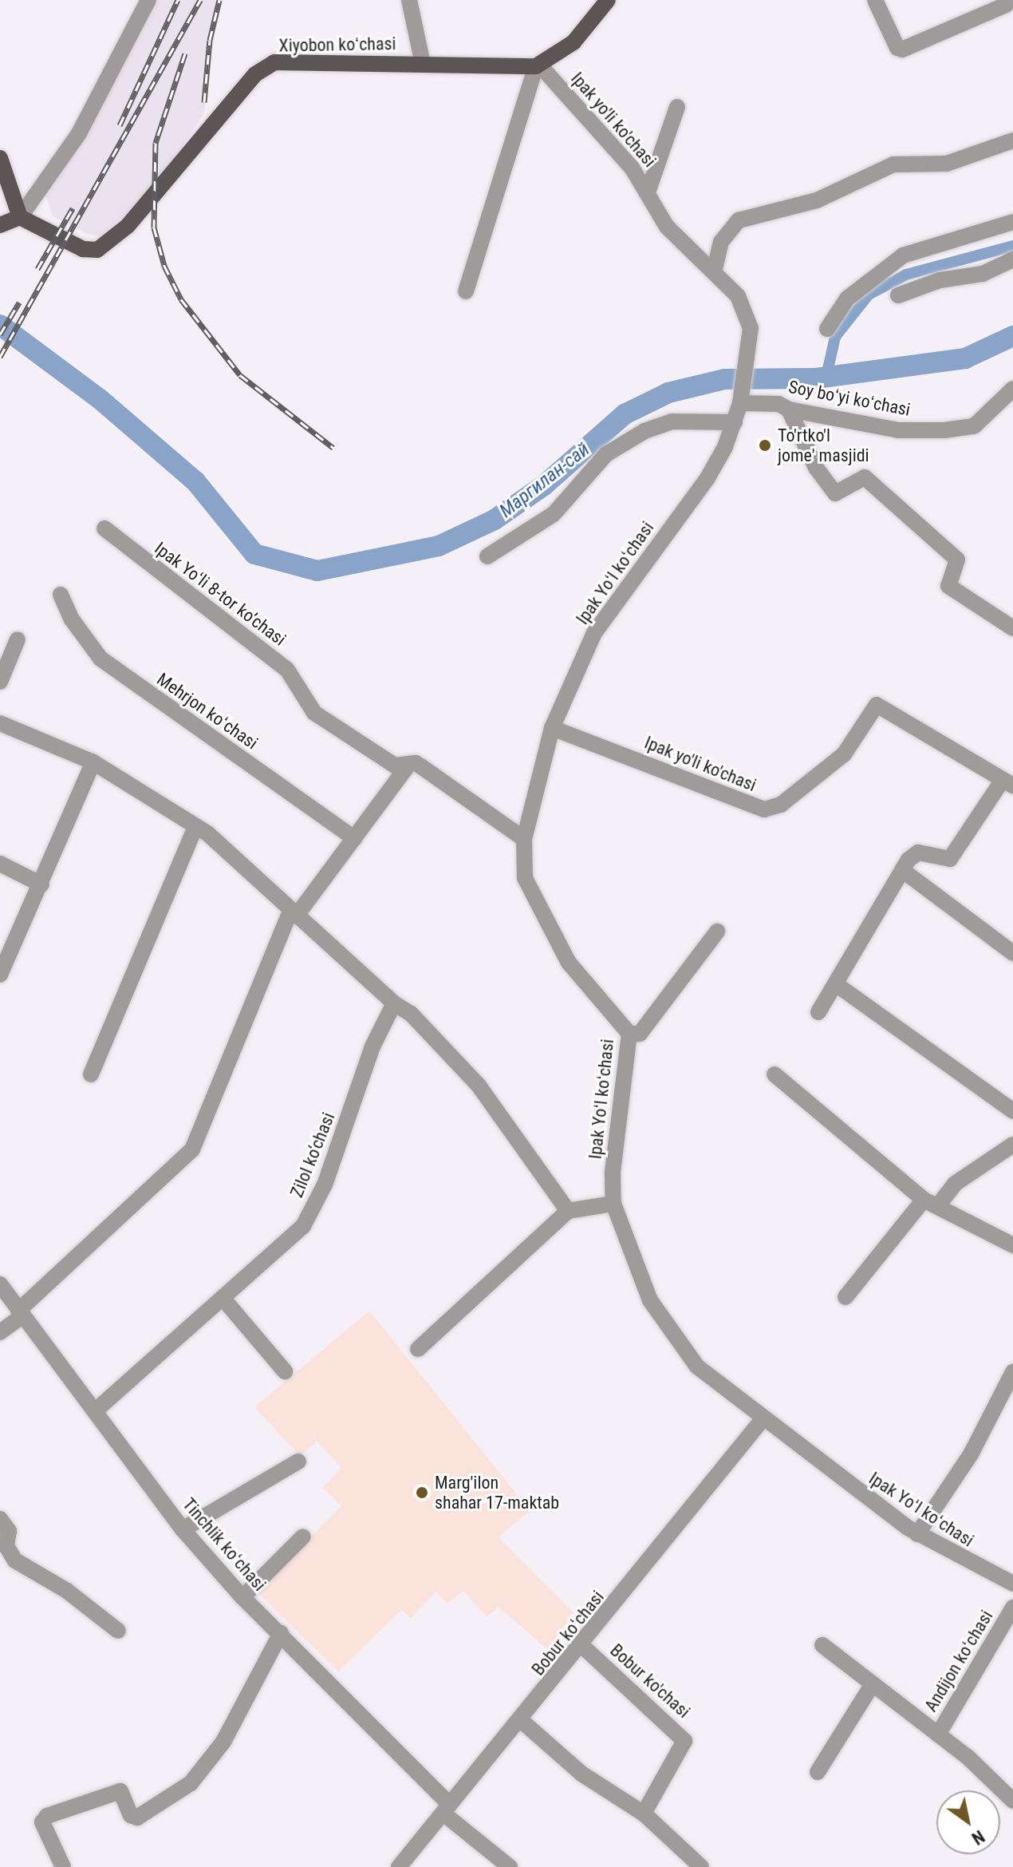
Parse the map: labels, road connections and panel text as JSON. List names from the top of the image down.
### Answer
{
  "streets": {
    "main road": ["Xiyobon koʻchasi"],
    "street": [
      "Ipak yo'li ko'chasi",
      "Soy boʻyi koʻchasi",
      "Ipak Yoʻl koʻchasi",
      "Ipak Yoʻli 8-tor koʼchasi",
      "Mehrjon koʻchasi",
      "Zilol ko‘chasi",
      "Tinchlik koʻchasi",
      "Bobur koʻchasi",
      "Andijon koʻchasi",
      "Bobur ko'chasi"
    ]
  },
  "crossings": [
    ["Xiyobon koʻchasi", "Ipak yo'li ko'chasi"],
    ["Ipak yo'li ko'chasi", "Soy boʻyi koʻchasi"],
    ["Ipak yo'li ko'chasi", "Ipak Yoʻl koʻchasi"],
    ["Soy boʻyi koʻchasi", "Ipak Yoʻl koʻchasi"],
    ["Ipak Yoʻl koʻchasi", "Ipak Yoʻli 8-tor koʼchasi"],
    ["Ipak Yoʻl koʻchasi", "Bobur koʻchasi"],
    ["Zilol ko‘chasi", "Tinchlik koʻchasi"],
    ["Tinchlik koʻchasi", "Bobur koʻchasi"],
    ["Bobur koʻchasi", "Bobur ko'chasi"]
  ],
  "water": ["Маргилан-сай"],
  "places": ["To'rtko'l jome' masjidi", "Marg'ilon shahar 17-maktab"],
  "north": "bottom right"
}
